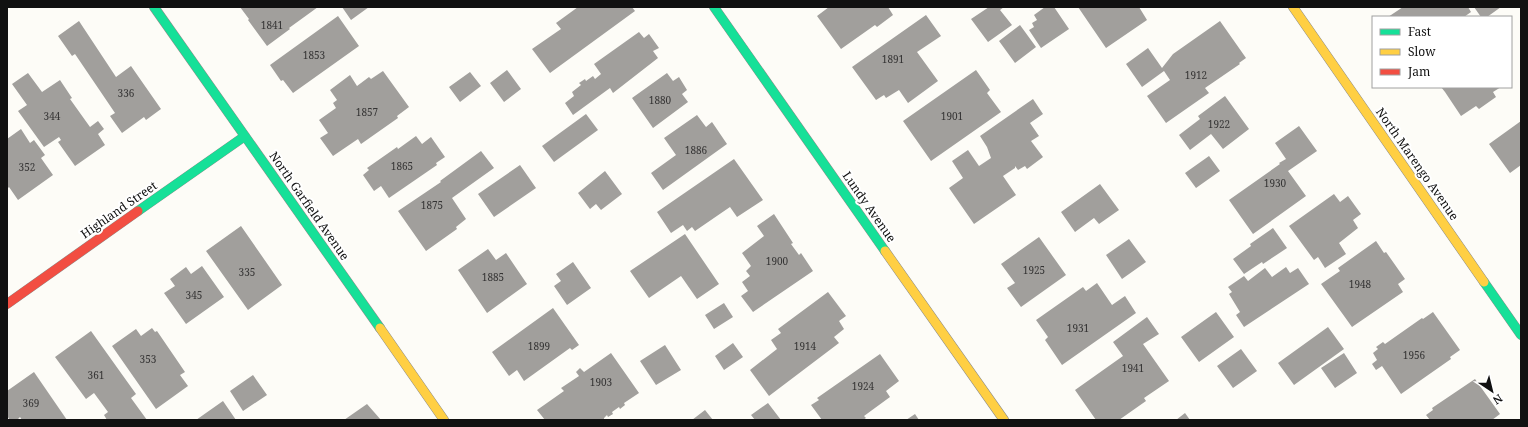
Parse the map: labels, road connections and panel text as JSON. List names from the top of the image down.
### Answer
{
  "streets": {
    "street": [
      "North Marengo Avenue",
      "North Garfield Avenue",
      "Lundy Avenue",
      "Highland Street"
    ]
  },
  "crossings": [
    ["North Garfield Avenue", "Highland Street"]
  ],
  "house_numbers": [
    "1841",
    "1853",
    "1891",
    "1912",
    "336",
    "1880",
    "1857",
    "344",
    "1901",
    "1922",
    "1886",
    "1865",
    "352",
    "1930",
    "1875",
    "1900",
    "1925",
    "335",
    "1885",
    "1948",
    "345",
    "1931",
    "1899",
    "1914",
    "1956",
    "353",
    "1941",
    "361",
    "1903",
    "1924",
    "369"
  ],
  "legend": ["Fast", "Slow", "Jam"],
  "north": "bottom right"
}
